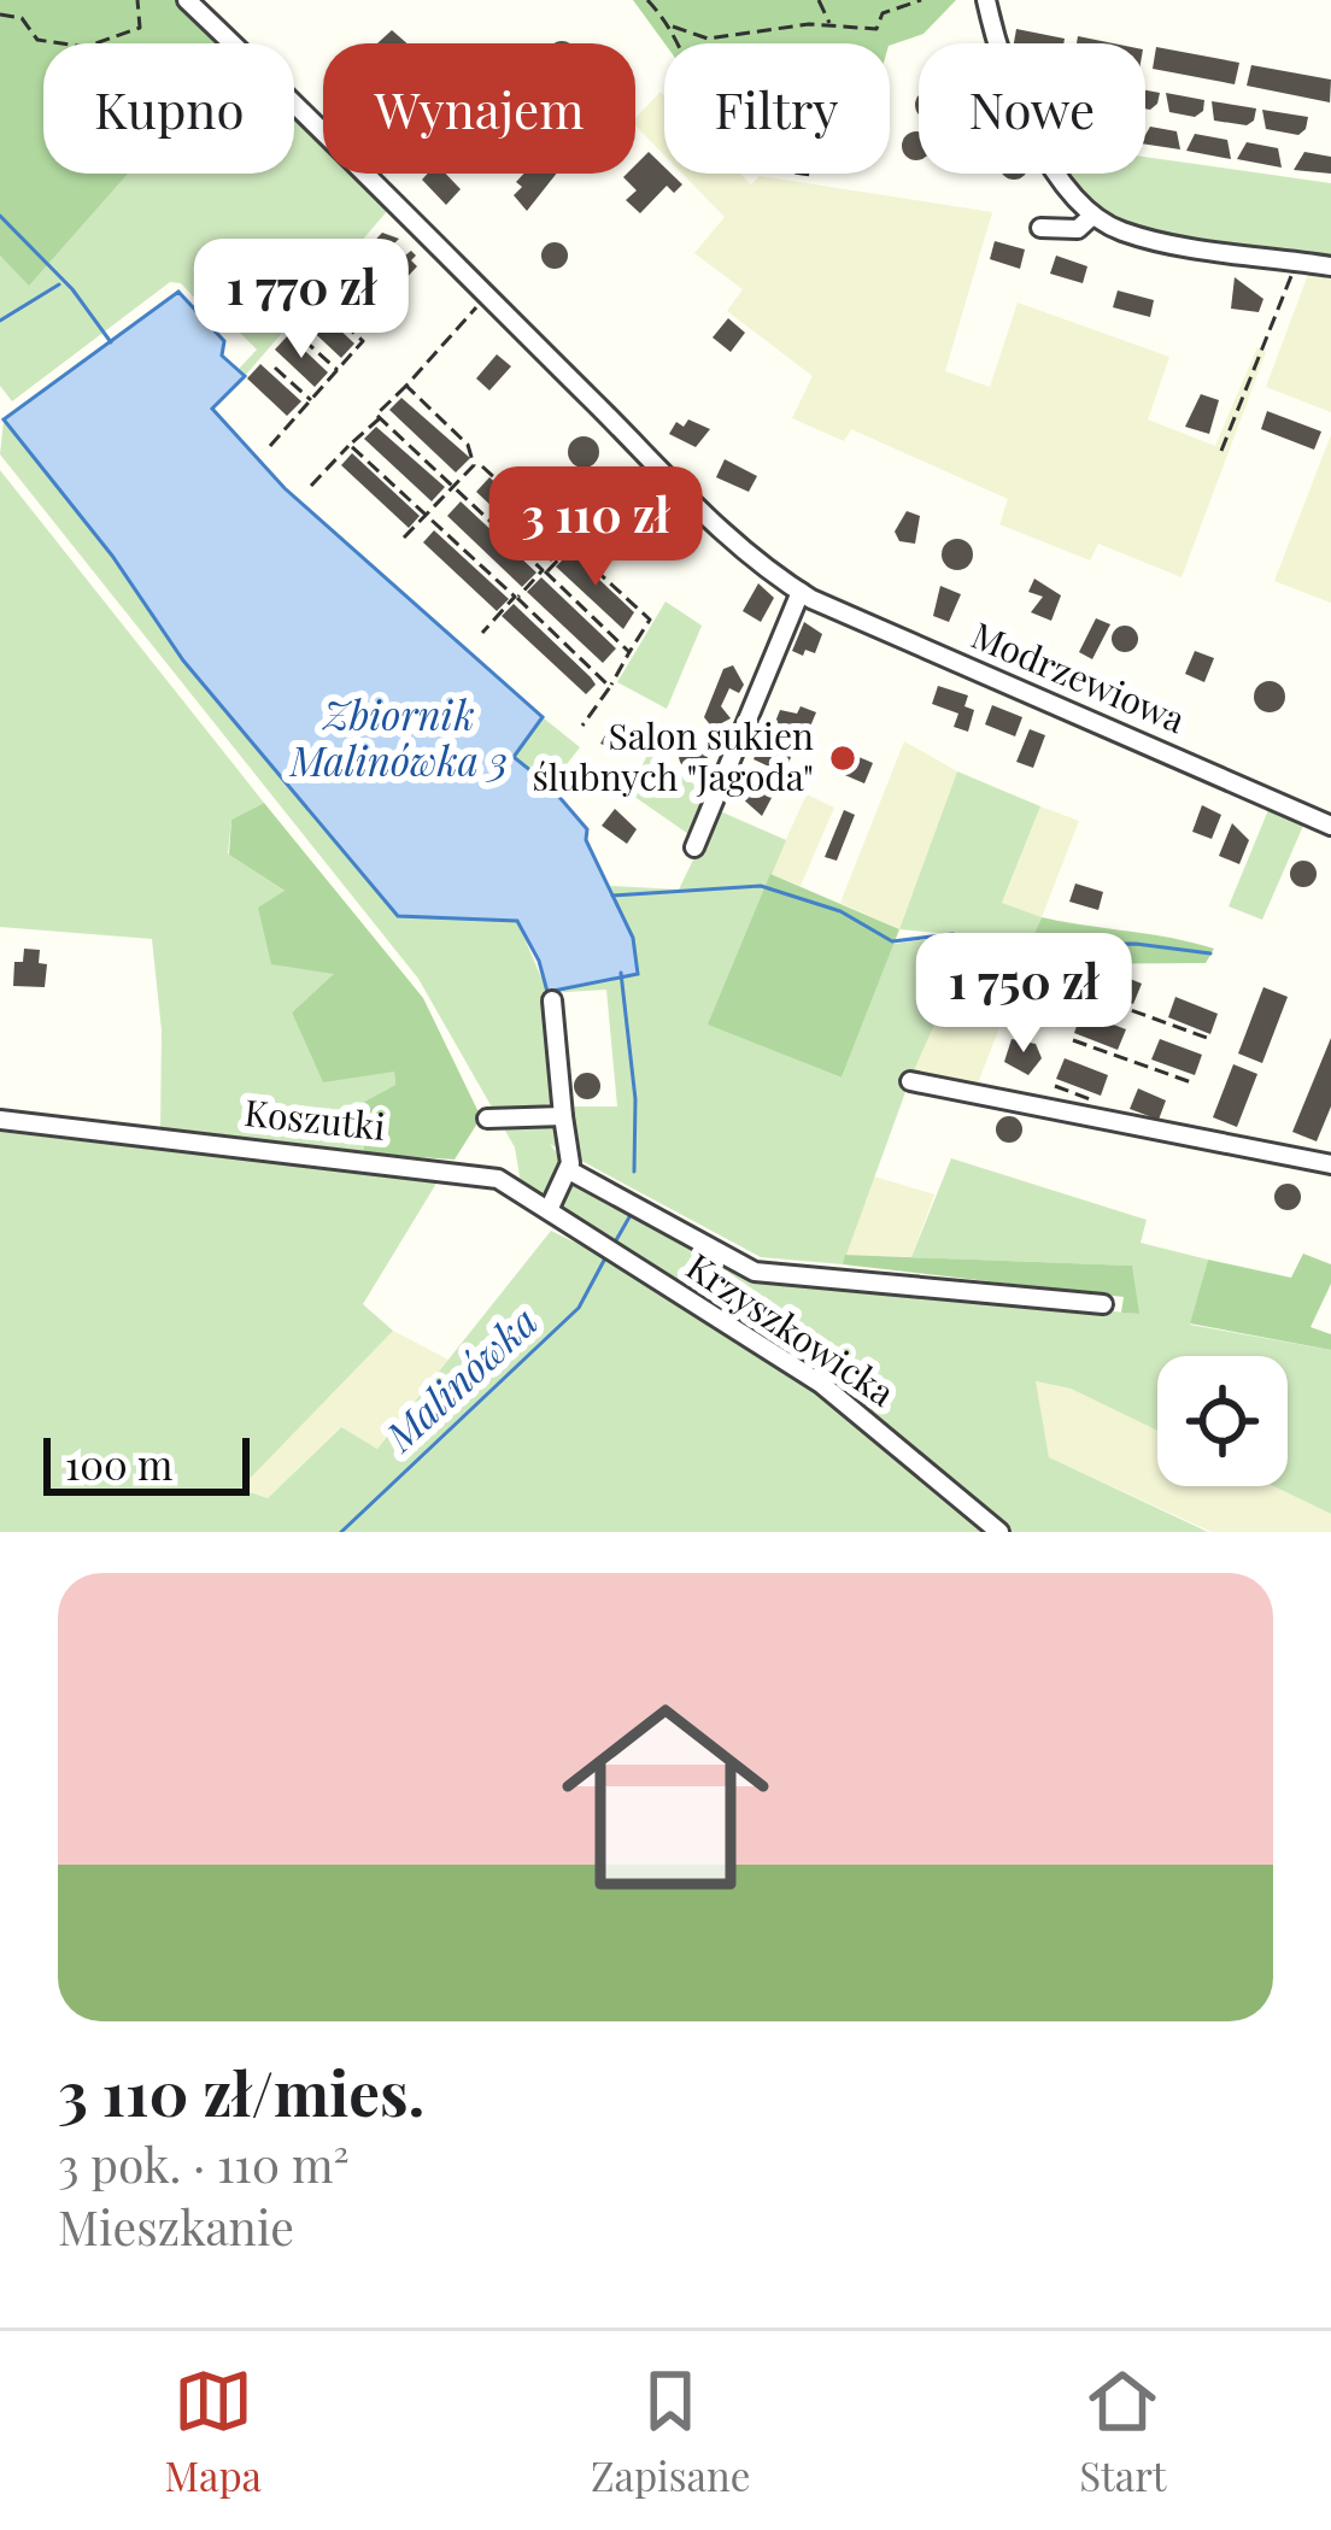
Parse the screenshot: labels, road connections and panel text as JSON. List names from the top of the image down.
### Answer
{
  "streets": {
    "street": ["Modrzewiowa", "Koszutki", "Krzyszkowicka"]
  },
  "crossings": [
    ["Koszutki", "Krzyszkowicka"]
  ],
  "water": ["Zbiornik Malinówka 3", "Malinówka"],
  "places": ["Salon sukien ślubnych \"Jagoda\""],
  "scale_bar": "100 m",
  "page": {
    "chip": [
      "Kupno",
      "Wynajem",
      "Filtry",
      "Nowe"
    ],
    "price": ["1 770 zł", "3 110 zł", "1 750 zł"],
    "scale": "100 m",
    "list": [
      {
        "name": "3 110 zł/mies.",
        "note": "3 pok. · 110 m² · Mieszkanie"
      }
    ],
    "tabs": ["Mapa", "Zapisane", "Start"]
  }
}
